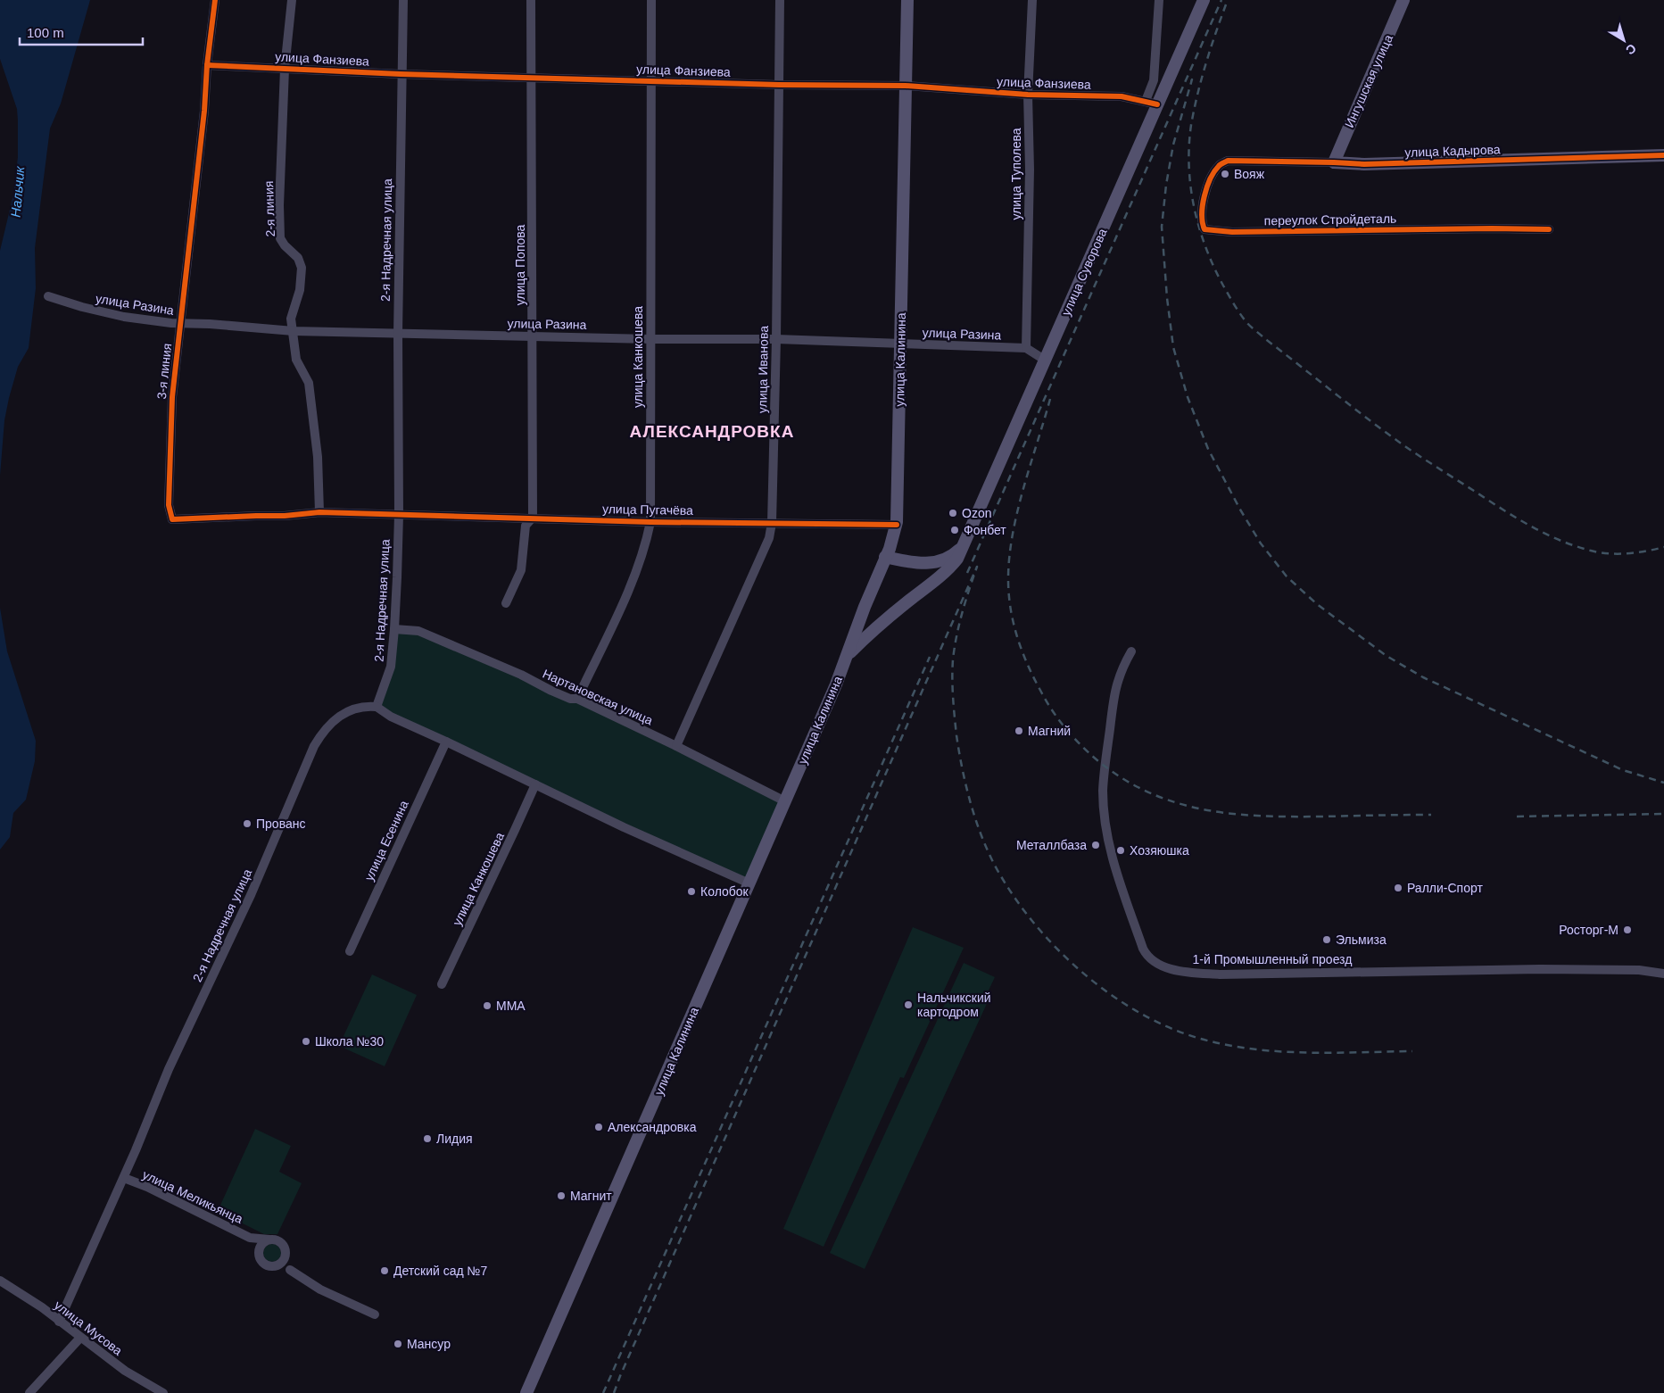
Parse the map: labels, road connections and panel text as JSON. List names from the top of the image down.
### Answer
{
  "streets": {
    "main road": [
      "Ингушская улица",
      "улица Кадырова",
      "улица Суворова",
      "улица Калинина"
    ],
    "street": [
      "улица Фанзиева",
      "улица Туполева",
      "2-я линия",
      "переулок Стройдеталь",
      "2-я Надречная улица",
      "улица Попова",
      "улица Разина",
      "улица Канкошева",
      "улица Иванова",
      "3-я линия",
      "улица Пугачёва",
      "Нартановская улица",
      "улица Есенина",
      "1-й Промышленный проезд",
      "улица Меликьянца",
      "улица Мусова"
    ]
  },
  "crossings": [
    ["улица Фанзиева", "улица Туполева"],
    ["улица Фанзиева", "2-я линия"],
    ["улица Фанзиева", "2-я Надречная улица"],
    ["улица Фанзиева", "улица Попова"],
    ["улица Фанзиева", "улица Суворова"],
    ["улица Фанзиева", "улица Канкошева"],
    ["улица Фанзиева", "улица Калинина"],
    ["улица Фанзиева", "улица Иванова"],
    ["улица Фанзиева", "3-я линия"],
    ["Ингушская улица", "улица Кадырова"],
    ["улица Кадырова", "переулок Стройдеталь"],
    ["улица Туполева", "улица Разина"],
    ["2-я линия", "улица Разина"],
    ["2-я линия", "3-я линия"],
    ["2-я Надречная улица", "улица Разина"],
    ["2-я Надречная улица", "3-я линия"],
    ["2-я Надречная улица", "улица Пугачёва"],
    ["2-я Надречная улица", "Нартановская улица"],
    ["2-я Надречная улица", "улица Меликьянца"],
    ["2-я Надречная улица", "улица Мусова"],
    ["улица Попова", "улица Разина"],
    ["улица Попова", "улица Пугачёва"],
    ["улица Суворова", "улица Калинина"],
    ["улица Разина", "улица Канкошева"],
    ["улица Разина", "улица Калинина"],
    ["улица Разина", "улица Иванова"],
    ["улица Разина", "3-я линия"],
    ["улица Канкошева", "улица Пугачёва"],
    ["улица Канкошева", "Нартановская улица"],
    ["улица Калинина", "улица Пугачёва"],
    ["улица Калинина", "Нартановская улица"],
    ["улица Иванова", "улица Пугачёва"],
    ["улица Иванова", "Нартановская улица"],
    ["3-я линия", "улица Пугачёва"]
  ],
  "districts": ["АЛЕКСАНДРОВКА"],
  "water": ["Нальчик"],
  "places": [
    "Вояж",
    "Ozon",
    "Фонбет",
    "Магний",
    "Прованс",
    "Металлбаза",
    "Хозяюшка",
    "Ралли-Спорт",
    "Колобок",
    "Росторг-М",
    "Эльмиза",
    "Нальчикский картодром",
    "MMA",
    "Школа №30",
    "Александровка",
    "Лидия",
    "Магнит",
    "Детский сад №7",
    "Мансур"
  ],
  "scale_bar": "100 m",
  "north": "bottom right"
}
